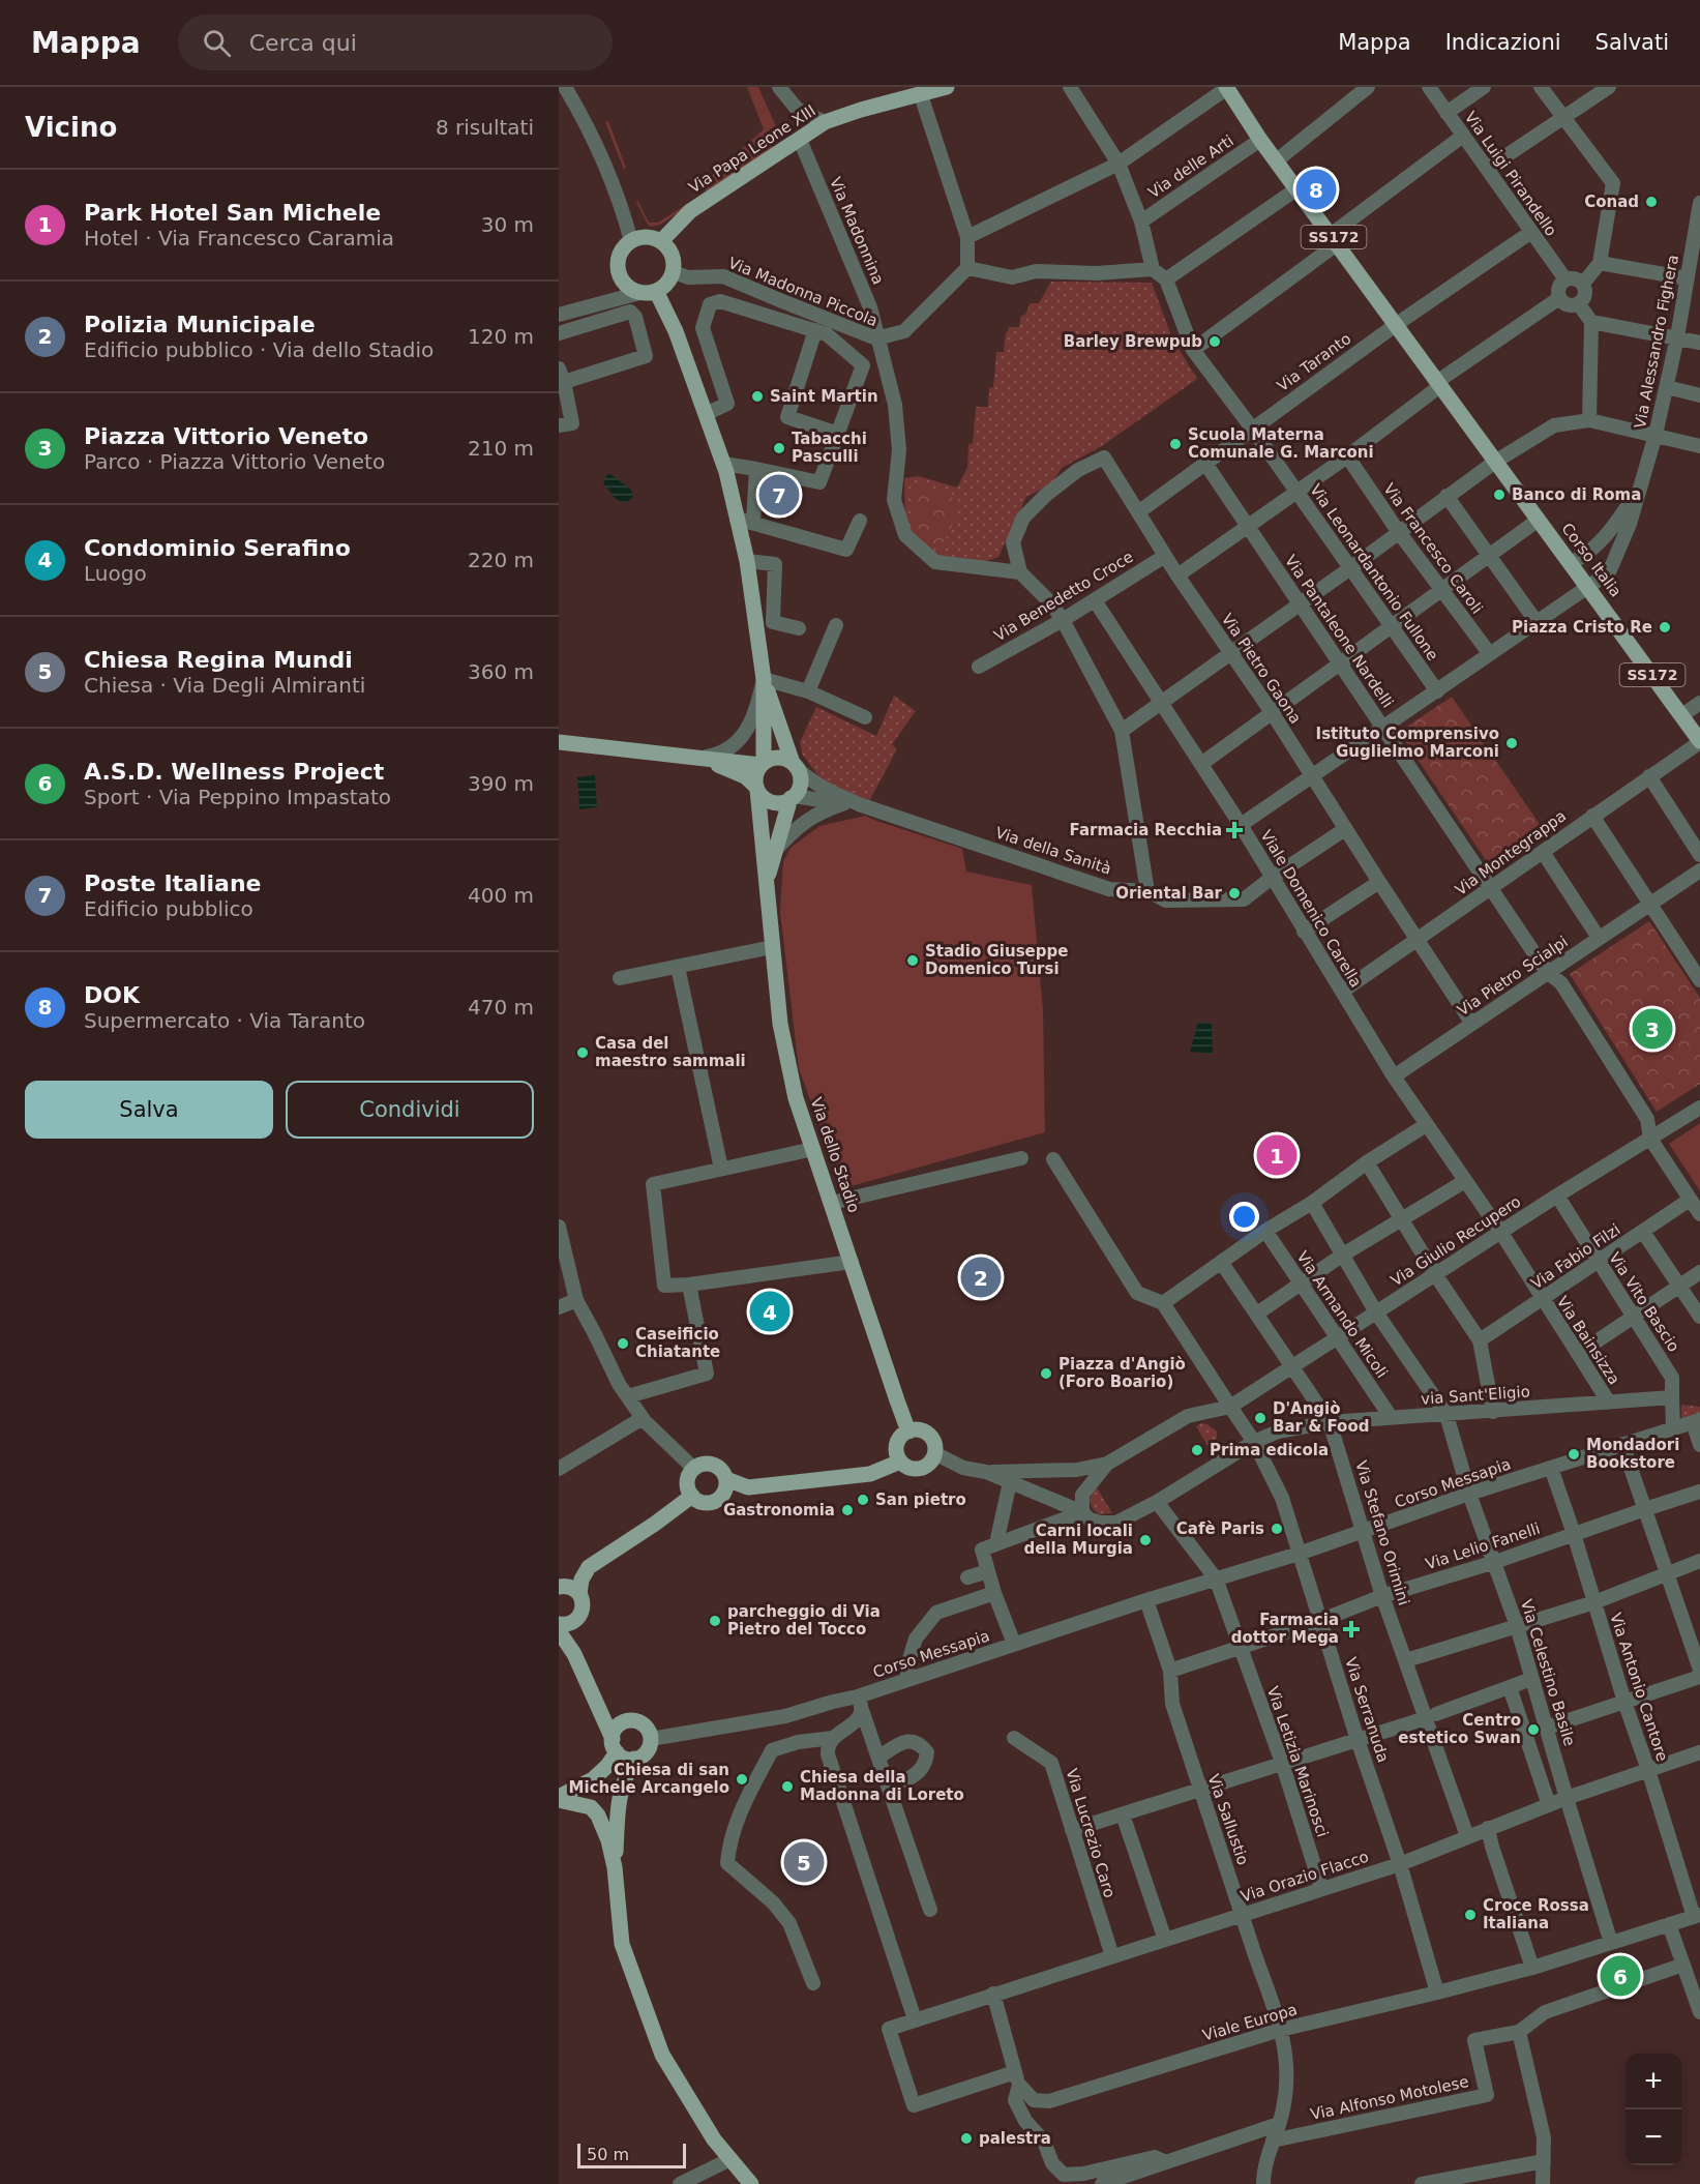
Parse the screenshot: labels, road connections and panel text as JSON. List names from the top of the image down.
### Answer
{
  "streets": {
    "main road": [
      "Via Papa Leone XIII",
      "SS172",
      "Corso Italia",
      "Via dello Stadio"
    ],
    "street": [
      "Via delle Arti",
      "Via Luigi Pirandello",
      "Via Madonnina",
      "Via Madonna Piccola",
      "Via Alessandro Fighera",
      "Via Taranto",
      "Via Francesco Caroli",
      "Via Leonardantonio Fullone",
      "Via Benedetto Croce",
      "Via Pantaleone Nardelli",
      "Via Pietro Gaona",
      "Via della Sanità",
      "Via Montegrappa",
      "Viale Domenico Carella",
      "Via Pietro Scialpi",
      "Via Giulio Recupero",
      "Via Fabio Filzi",
      "Via Vito Bascio",
      "Via Armando Micoli",
      "Via Bainsizza",
      "via Sant'Eligio",
      "Corso Messapia",
      "Via Stefano Orimini",
      "Via Lelio Fanelli",
      "Via Celestino Basile",
      "Via Antonio Cantore",
      "Via Serranuda",
      "Via Letizia Marinosci",
      "Via Sallustio",
      "Via Lucrezio Caro",
      "Via Orazio Flacco",
      "Viale Europa",
      "Via Alfonso Motolese"
    ]
  },
  "crossings": [
    ["Via Papa Leone XIII", "Via Madonnina"],
    ["Via Papa Leone XIII", "Via Madonna Piccola"],
    ["Via delle Arti", "SS172"],
    ["Via Luigi Pirandello", "Via Taranto"],
    ["Via Madonnina", "Via Madonna Piccola"],
    ["SS172", "Via Taranto"],
    ["SS172", "Corso Italia"],
    ["Via Madonna Piccola", "Via Pietro Gaona"],
    ["Via Alessandro Fighera", "Via Francesco Caroli"],
    ["Via Alessandro Fighera", "Corso Italia"],
    ["Via Alessandro Fighera", "Via Leonardantonio Fullone"],
    ["Via Alessandro Fighera", "Via Pantaleone Nardelli"],
    ["Via Alessandro Fighera", "Via Pietro Gaona"],
    ["Via Alessandro Fighera", "Viale Domenico Carella"],
    ["Via Taranto", "Via Leonardantonio Fullone"],
    ["Via Taranto", "Via Pantaleone Nardelli"],
    ["Via Taranto", "Via Pietro Gaona"],
    ["Corso Italia", "Via Montegrappa"],
    ["Via Benedetto Croce", "Via Pietro Gaona"],
    ["Via Benedetto Croce", "Viale Domenico Carella"],
    ["Via Pantaleone Nardelli", "Via Montegrappa"],
    ["Via Pantaleone Nardelli", "Via Pietro Scialpi"],
    ["Via Pantaleone Nardelli", "Via Giulio Recupero"],
    ["Via Pantaleone Nardelli", "Via Fabio Filzi"],
    ["Via Pietro Gaona", "Via della Sanità"],
    ["Via Pietro Gaona", "Via Montegrappa"],
    ["Via Pietro Gaona", "Via Pietro Scialpi"],
    ["Via della Sanità", "Viale Domenico Carella"],
    ["Via della Sanità", "Via dello Stadio"],
    ["Via Montegrappa", "Viale Domenico Carella"],
    ["Viale Domenico Carella", "Via Pietro Scialpi"],
    ["Viale Domenico Carella", "Via Giulio Recupero"],
    ["Viale Domenico Carella", "Via Bainsizza"],
    ["Via Giulio Recupero", "Via Vito Bascio"],
    ["Via Giulio Recupero", "Via Armando Micoli"],
    ["Via Giulio Recupero", "Via Bainsizza"],
    ["Via Giulio Recupero", "Via Stefano Orimini"],
    ["Via Giulio Recupero", "Via Celestino Basile"],
    ["Via Giulio Recupero", "Via Serranuda"],
    ["Via Fabio Filzi", "Via Vito Bascio"],
    ["Via Fabio Filzi", "Via Bainsizza"],
    ["Via Vito Bascio", "via Sant'Eligio"],
    ["Via Armando Micoli", "via Sant'Eligio"],
    ["Via Bainsizza", "via Sant'Eligio"],
    ["via Sant'Eligio", "Via Stefano Orimini"],
    ["via Sant'Eligio", "Via Celestino Basile"],
    ["via Sant'Eligio", "Via Serranuda"],
    ["Corso Messapia", "Via Stefano Orimini"],
    ["Corso Messapia", "Via Celestino Basile"],
    ["Corso Messapia", "Via Antonio Cantore"],
    ["Corso Messapia", "Via Serranuda"],
    ["Corso Messapia", "Via Sallustio"],
    ["Via Stefano Orimini", "Via Lelio Fanelli"],
    ["Via Stefano Orimini", "Via Orazio Flacco"],
    ["Via Lelio Fanelli", "Via Celestino Basile"],
    ["Via Lelio Fanelli", "Via Antonio Cantore"],
    ["Via Lelio Fanelli", "Via Serranuda"],
    ["Via Lelio Fanelli", "Via Letizia Marinosci"],
    ["Via Lelio Fanelli", "Via Sallustio"],
    ["Via Celestino Basile", "Via Orazio Flacco"],
    ["Via Celestino Basile", "Viale Europa"],
    ["Via Antonio Cantore", "Via Orazio Flacco"],
    ["Via Antonio Cantore", "Viale Europa"],
    ["Via Serranuda", "Via Orazio Flacco"],
    ["Via Serranuda", "Viale Europa"],
    ["Via Letizia Marinosci", "Via Orazio Flacco"],
    ["Via Sallustio", "Via Orazio Flacco"],
    ["Via Sallustio", "Viale Europa"],
    ["Via Sallustio", "Via Alfonso Motolese"],
    ["Via Lucrezio Caro", "Via Orazio Flacco"],
    ["Via Orazio Flacco", "Viale Europa"]
  ],
  "places": {
    "other": [
      "Conad",
      "Barley Brewpub",
      "Saint Martin",
      "Scuola Materna Comunale G. Marconi",
      "Tabacchi Pasculli",
      "Banco di Roma",
      "Piazza Cristo Re",
      "Istituto Comprensivo Guglielmo Marconi",
      "Oriental Bar",
      "Stadio Giuseppe Domenico Tursi",
      "Casa del maestro sammali",
      "Caseificio Chiatante",
      "Piazza d'Angiò (Foro Boario)",
      "D'Angiò Bar & Food",
      "Prima edicola",
      "Mondadori Bookstore",
      "San pietro",
      "Gastronomia",
      "Cafè Paris",
      "Carni locali della Murgia",
      "parcheggio di Via Pietro del Tocco",
      "Centro estetico Swan",
      "Chiesa di san Michele Arcangelo",
      "Chiesa della Madonna di Loreto",
      "Croce Rossa Italiana",
      "palestra"
    ],
    "health": ["Farmacia Recchia", "Farmacia dottor Mega"]
  },
  "scale_bar": "50 m",
  "page": {
    "header": "Mappa",
    "search": "Cerca qui",
    "nav": ["Mappa", "Indicazioni", "Salvati"],
    "heading": ["Vicino", "8 risultati"],
    "pins": [
      "8",
      "7",
      "3",
      "1",
      "2",
      "4",
      "5",
      "6"
    ],
    "list": [
      {
        "mark": "1",
        "name": "Park Hotel San Michele",
        "note": "Hotel · Via Francesco Caramia",
        "value": "30 m"
      },
      {
        "mark": "2",
        "name": "Polizia Municipale",
        "note": "Edificio pubblico · Via dello Stadio",
        "value": "120 m"
      },
      {
        "mark": "3",
        "name": "Piazza Vittorio Veneto",
        "note": "Parco · Piazza Vittorio Veneto",
        "value": "210 m"
      },
      {
        "mark": "4",
        "name": "Condominio Serafino",
        "note": "Luogo",
        "value": "220 m"
      },
      {
        "mark": "5",
        "name": "Chiesa Regina Mundi",
        "note": "Chiesa · Via Degli Almiranti",
        "value": "360 m"
      },
      {
        "mark": "6",
        "name": "A.S.D. Wellness Project",
        "note": "Sport · Via Peppino Impastato",
        "value": "390 m"
      },
      {
        "mark": "7",
        "name": "Poste Italiane",
        "note": "Edificio pubblico",
        "value": "400 m"
      },
      {
        "mark": "8",
        "name": "DOK",
        "note": "Supermercato · Via Taranto",
        "value": "470 m"
      }
    ],
    "buttons": ["Salva", "Condividi"],
    "map_buttons": ["+", "−"],
    "scale": "50 m"
  }
}
